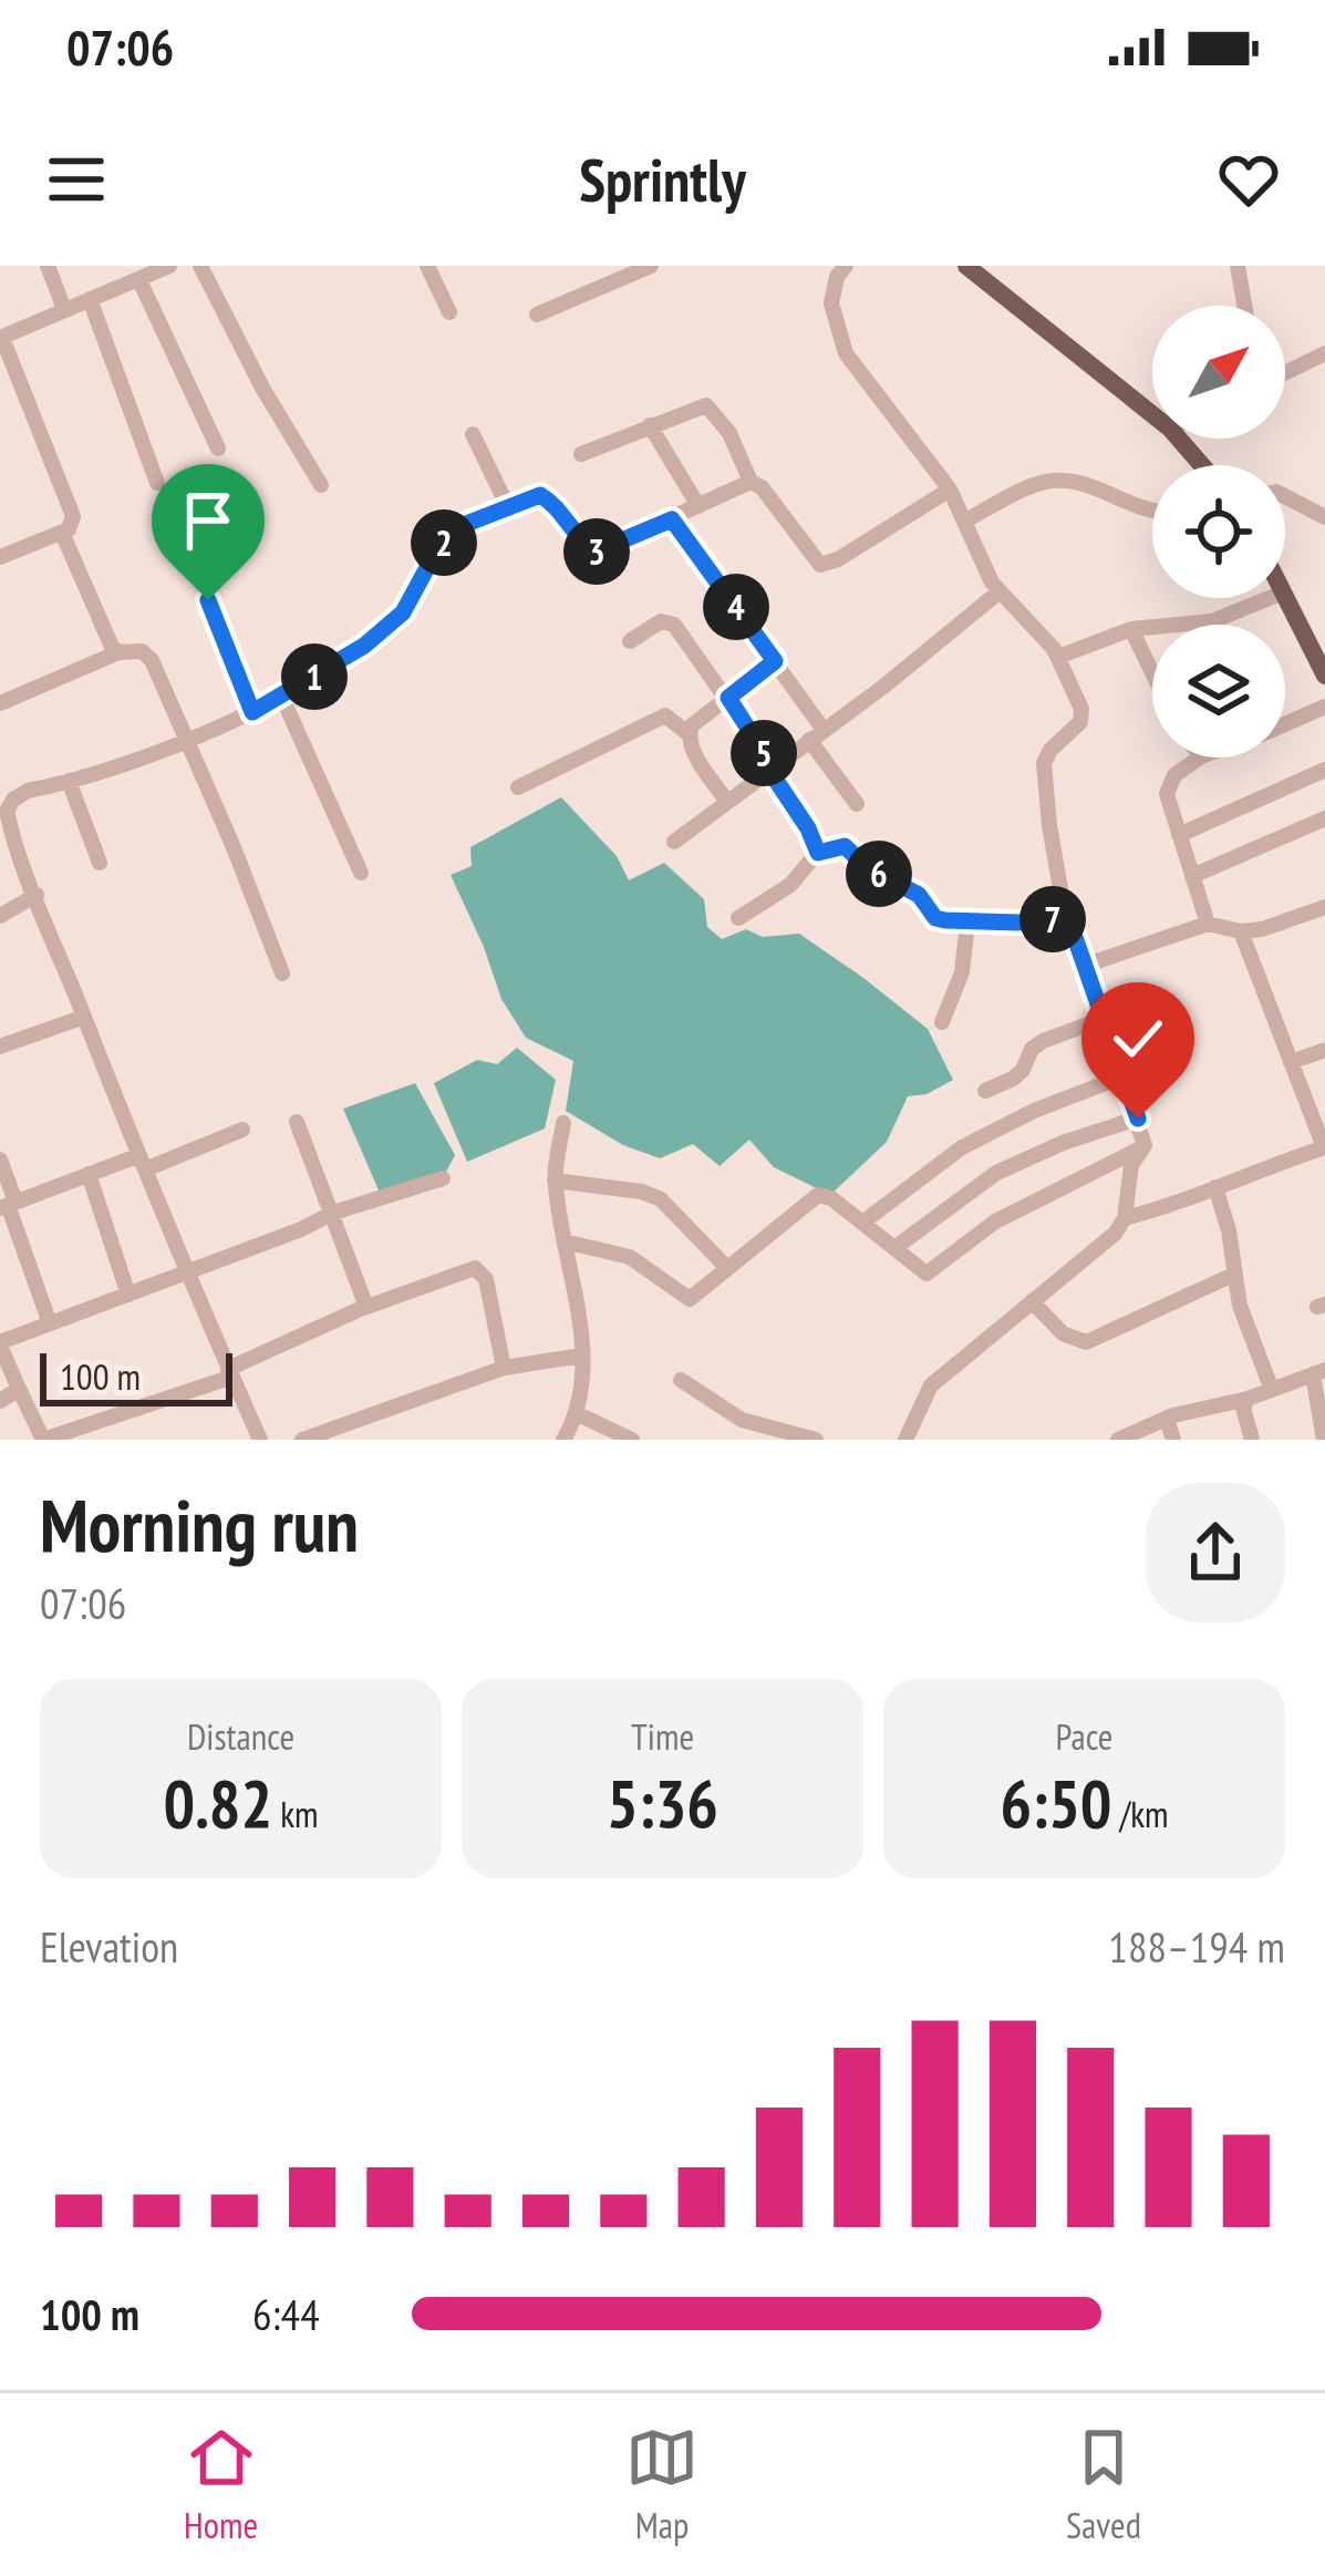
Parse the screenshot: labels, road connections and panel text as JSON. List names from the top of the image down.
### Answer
{
  "scale_bar": "100 m",
  "north": "top right",
  "page": {
    "status": "07:06",
    "header": "Sprintly",
    "pins": [
      "2",
      "3",
      "4",
      "1",
      "5",
      "6",
      "7"
    ],
    "scale": "100 m",
    "heading": ["Morning run", "07:06"],
    "stats": [
      ["Distance", "0.82 km"],
      ["Time", "5:36"],
      ["Pace", "6:50 /km"]
    ],
    "chart": ["Elevation", "188–194 m"],
    "list": [
      {
        "name": "100 m",
        "note": "6:44"
      }
    ],
    "tabs": ["Home", "Map", "Saved"]
  }
}
